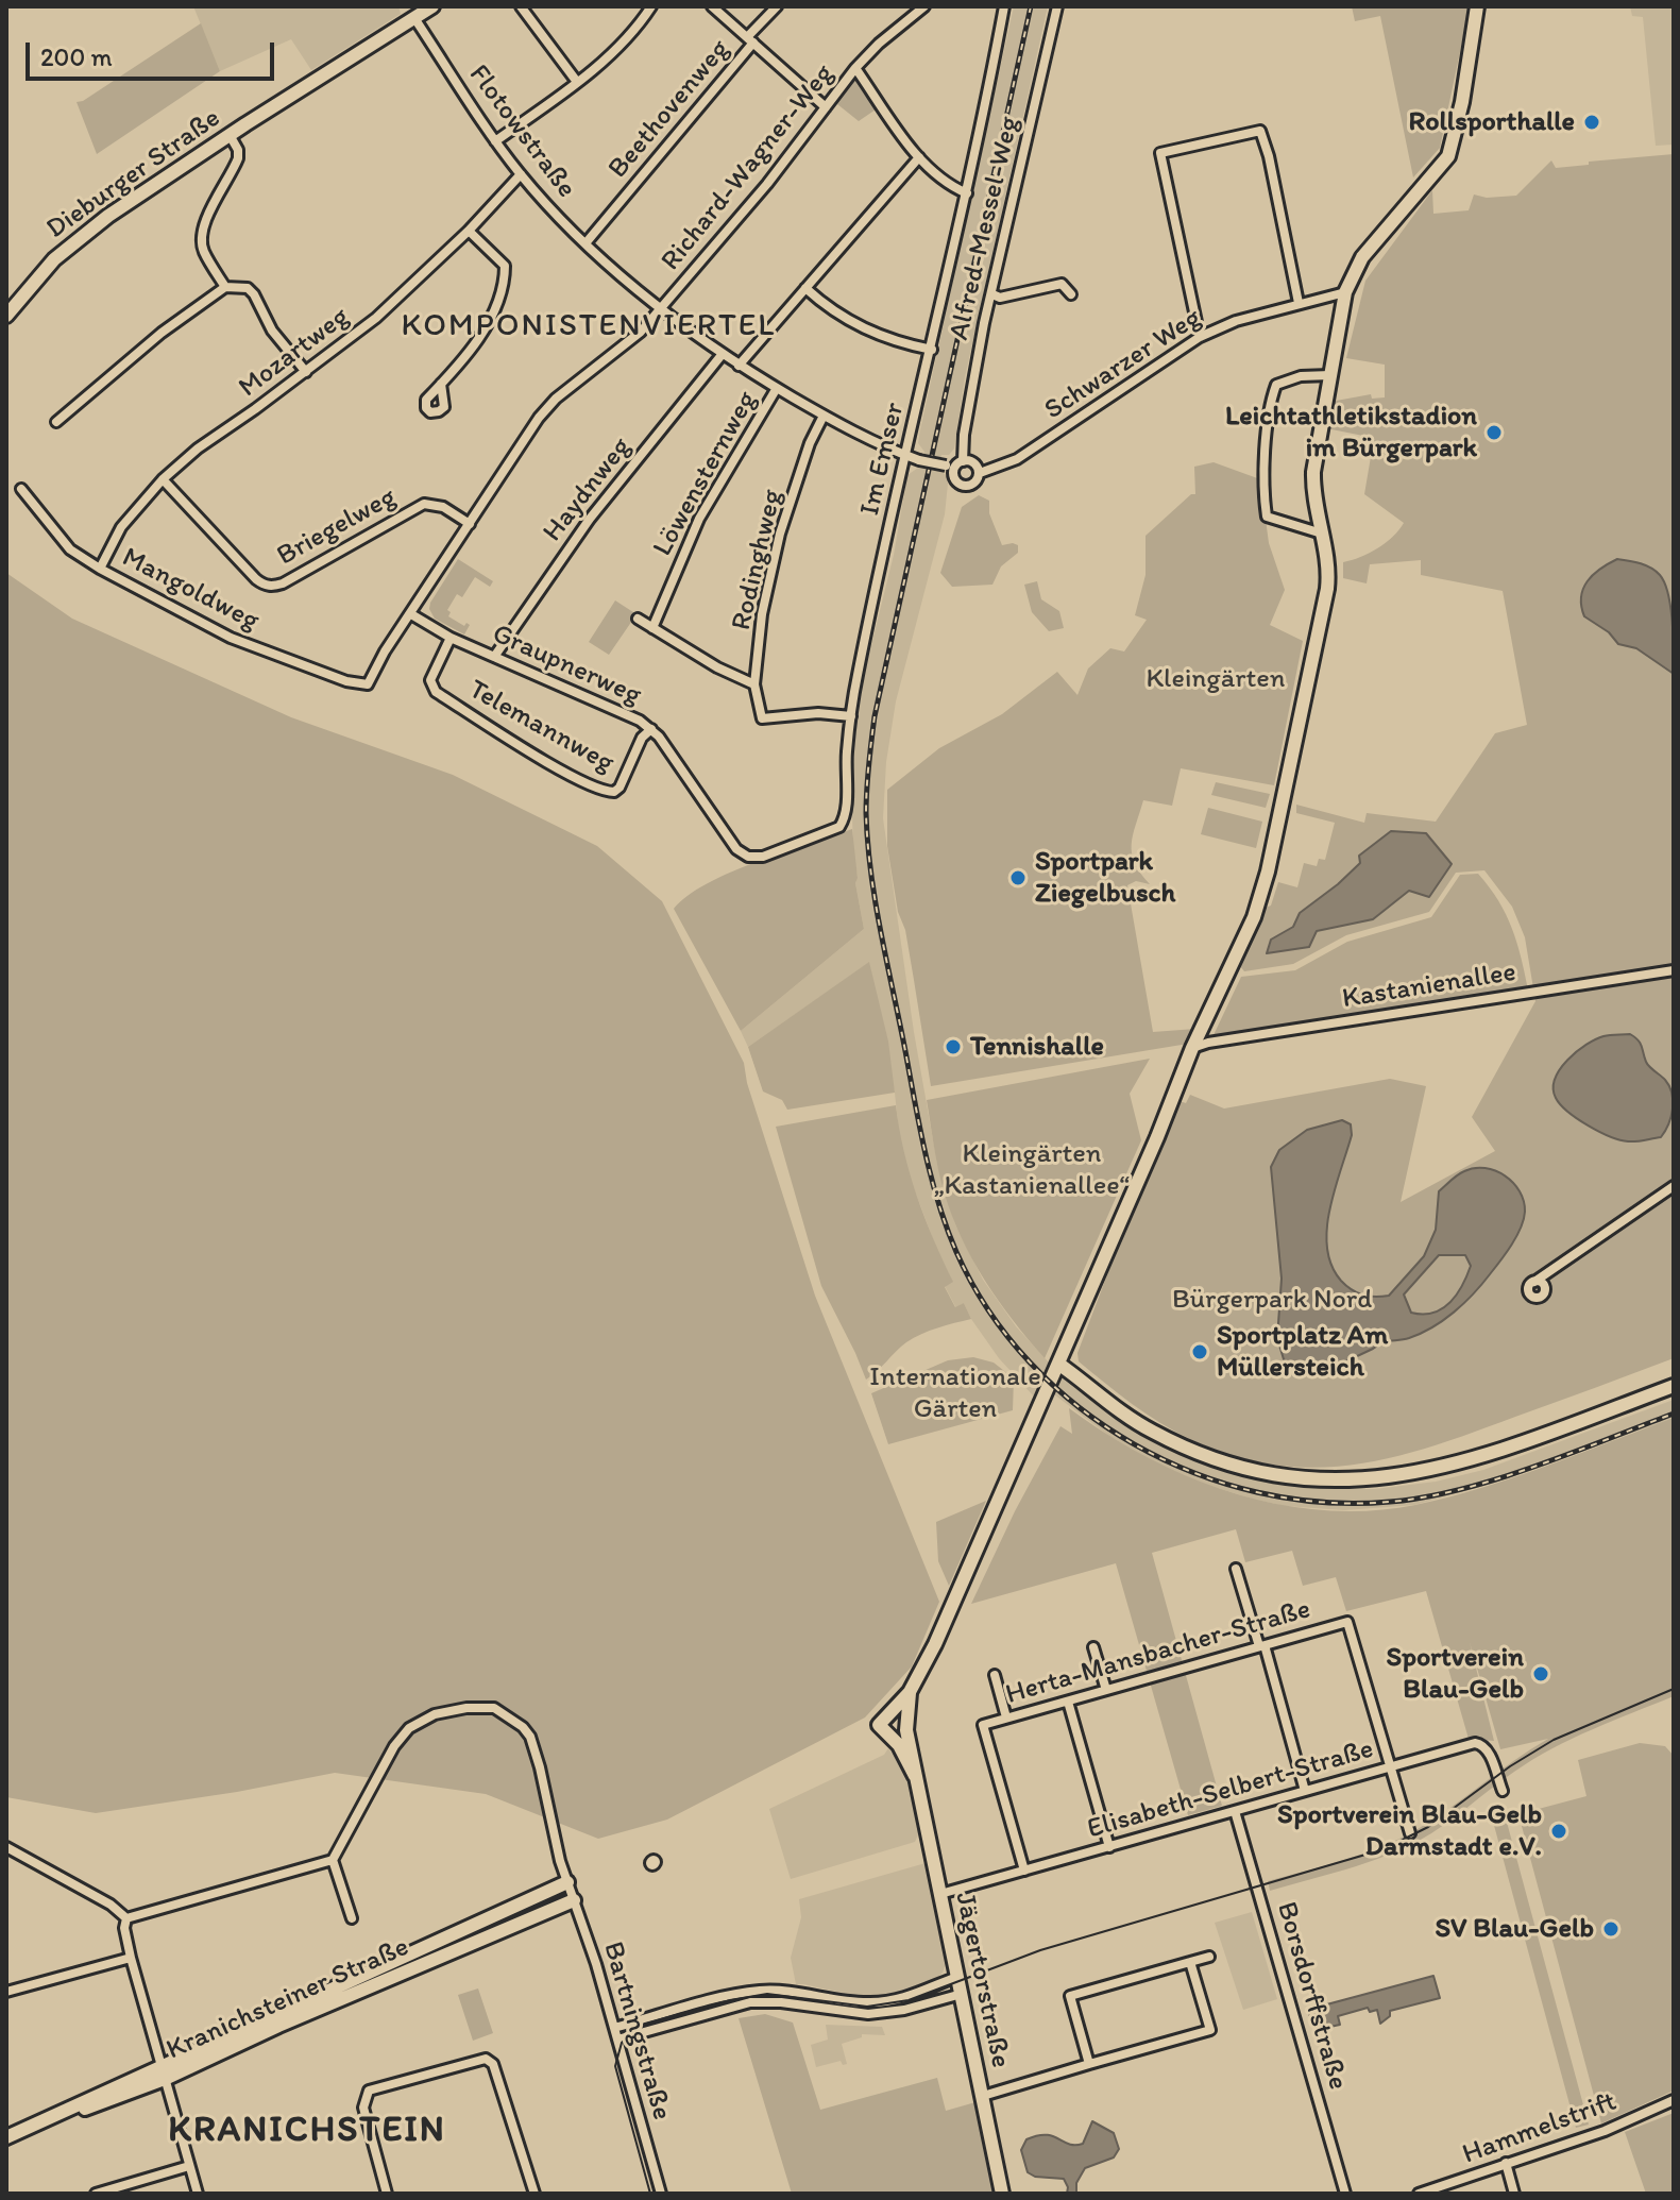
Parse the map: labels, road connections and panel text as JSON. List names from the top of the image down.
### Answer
{
  "streets": {
    "main road": ["Dieburger Straße", "Jägertorstraße", "Kranichsteiner Straße"],
    "street": [
      "Beethovenweg",
      "Flotowstraße",
      "Richard-Wagner-Weg",
      "Alfred-Messel-Weg",
      "Mozartweg",
      "Schwarzer Weg",
      "Im Emser",
      "Löwensternweg",
      "Haydnweg",
      "Briegelweg",
      "Rodinghweg",
      "Mangoldweg",
      "Graupnerweg",
      "Telemannweg",
      "Kastanienallee",
      "Herta-Mansbacher-Straße",
      "Elisabeth-Selbert-Straße",
      "Borsdorffstraße",
      "Bartningstraße",
      "Hammelstrift"
    ]
  },
  "crossings": [
    ["Beethovenweg", "Flotowstraße"],
    ["Flotowstraße", "Richard-Wagner-Weg"],
    ["Flotowstraße", "Dieburger Straße"],
    ["Flotowstraße", "Alfred-Messel-Weg"],
    ["Flotowstraße", "Mozartweg"],
    ["Flotowstraße", "Schwarzer Weg"],
    ["Flotowstraße", "Im Emser"],
    ["Flotowstraße", "Löwensternweg"],
    ["Flotowstraße", "Haydnweg"],
    ["Flotowstraße", "Rodinghweg"],
    ["Richard-Wagner-Weg", "Briegelweg"],
    ["Richard-Wagner-Weg", "Mangoldweg"],
    ["Richard-Wagner-Weg", "Graupnerweg"],
    ["Alfred-Messel-Weg", "Schwarzer Weg"],
    ["Mozartweg", "Briegelweg"],
    ["Mozartweg", "Mangoldweg"],
    ["Im Emser", "Rodinghweg"],
    ["Im Emser", "Graupnerweg"],
    ["Haydnweg", "Graupnerweg"],
    ["Graupnerweg", "Telemannweg"],
    ["Herta-Mansbacher-Straße", "Elisabeth-Selbert-Straße"],
    ["Elisabeth-Selbert-Straße", "Jägertorstraße"],
    ["Elisabeth-Selbert-Straße", "Borsdorffstraße"],
    ["Kranichsteiner Straße", "Bartningstraße"]
  ],
  "districts": ["KOMPONISTENVIERTEL", "KRANICHSTEIN"],
  "parks": [
    "Kleingärten",
    "Kleingärten „Kastanienallee“",
    "Bürgerpark Nord",
    "Internationale Gärten"
  ],
  "places": [
    "Rollsporthalle",
    "Leichtathletikstadion im Bürgerpark",
    "Sportpark Ziegelbusch",
    "Tennishalle",
    "Sportplatz Am Müllersteich",
    "Sportverein Blau-Gelb",
    "Sportverein Blau-Gelb Darmstadt e.V.",
    "SV Blau-Gelb"
  ],
  "scale_bar": "200 m"
}
